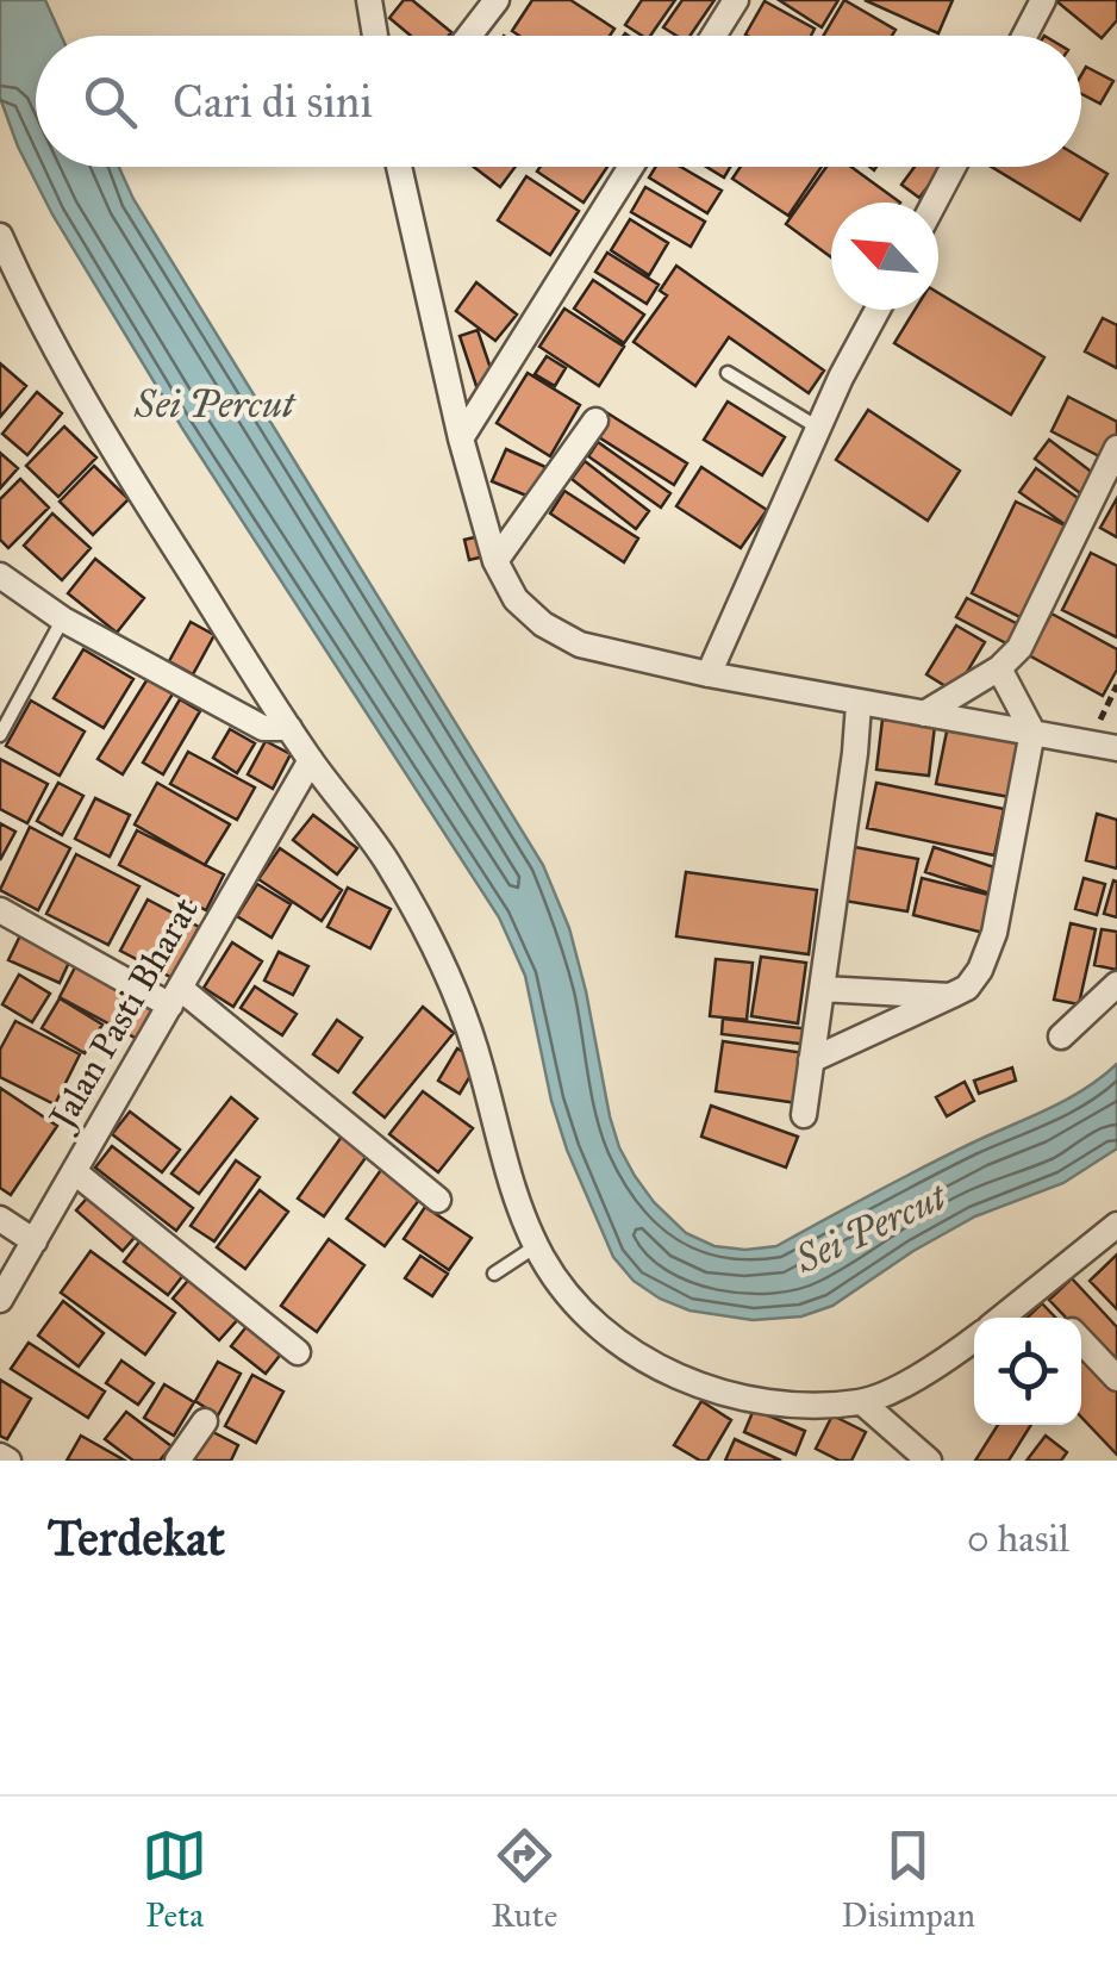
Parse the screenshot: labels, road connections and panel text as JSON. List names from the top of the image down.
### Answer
{
  "streets": {
    "street": ["Jalan Pasti Bharat"]
  },
  "water": ["Sei Percut"],
  "north": "top left",
  "page": {
    "search": "Cari di sini",
    "heading": ["Terdekat", "0 hasil"],
    "nav": ["Peta", "Rute", "Disimpan"]
  }
}
